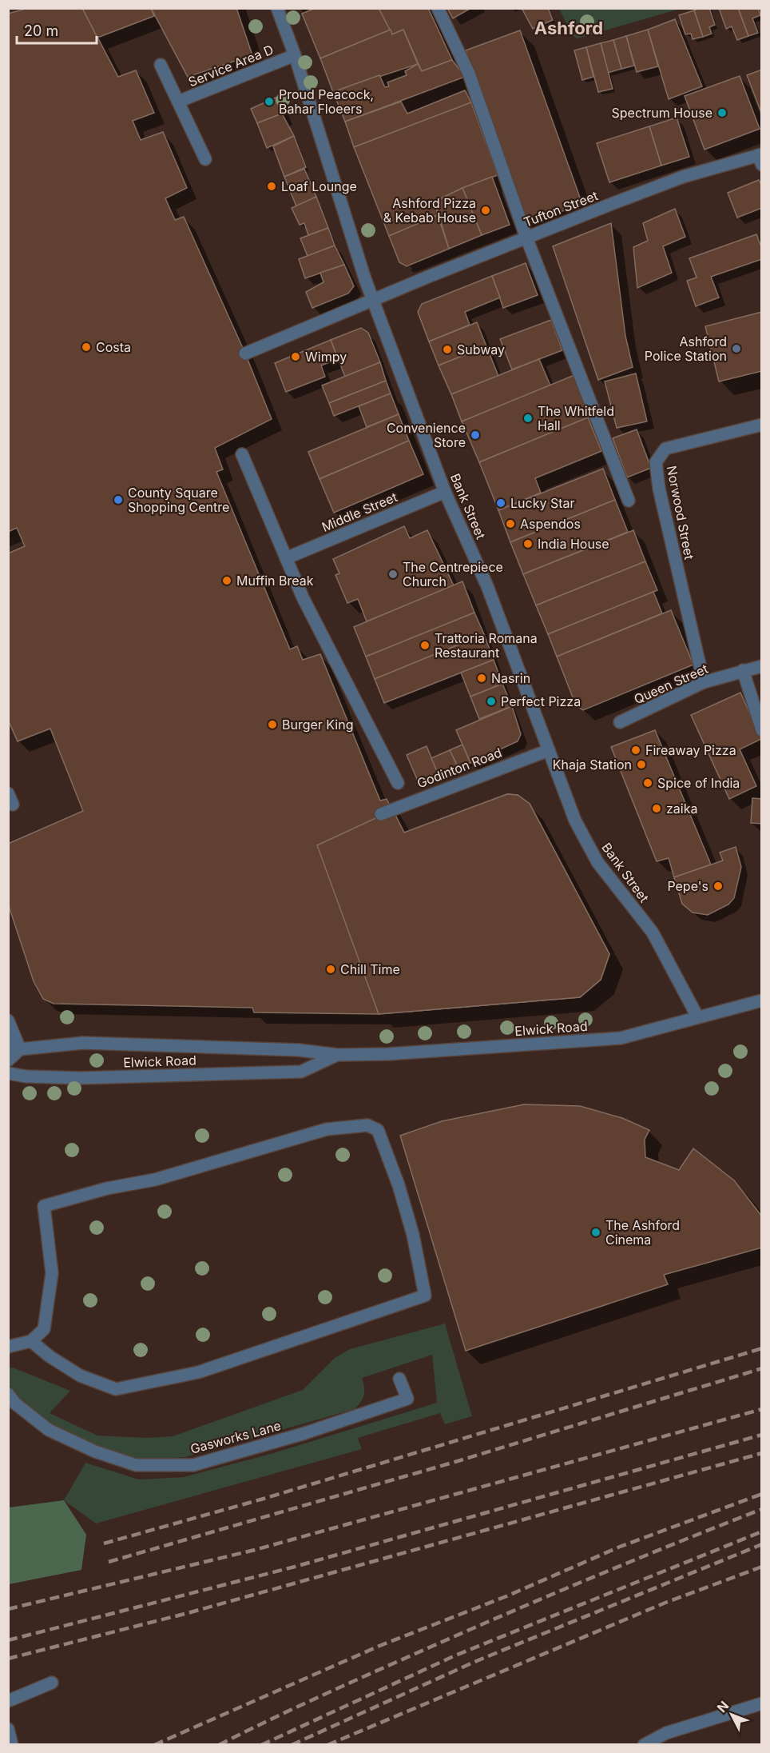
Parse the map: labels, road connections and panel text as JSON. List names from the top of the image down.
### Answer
{
  "streets": {
    "street": [
      "Service Area D",
      "Tufton Street",
      "Bank Street",
      "Middle Street",
      "Norwood Street",
      "Queen Street",
      "Godinton Road",
      "Elwick Road",
      "Gasworks Lane"
    ]
  },
  "crossings": [
    ["Service Area D", "Bank Street"],
    ["Tufton Street", "Bank Street"],
    ["Bank Street", "Middle Street"],
    ["Bank Street", "Godinton Road"],
    ["Bank Street", "Elwick Road"],
    ["Norwood Street", "Queen Street"]
  ],
  "districts": ["Ashford"],
  "places": [
    "Proud Peacock, Bahar Floeers",
    "Spectrum House",
    "Loaf Lounge",
    "Ashford Pizza & Kebab House",
    "Costa",
    "Ashford Police Station",
    "Subway",
    "Wimpy",
    "The Whitfeld Hall",
    "Convenience Store",
    "County Square Shopping Centre",
    "Lucky Star",
    "Aspendos",
    "India House",
    "The Centrepiece Church",
    "Muffin Break",
    "Trattoria Romana Restaurant",
    "Nasrin",
    "Perfect Pizza",
    "Burger King",
    "Fireaway Pizza",
    "Khaja Station",
    "Spice of India",
    "zaika",
    "Pepe's",
    "Chill Time",
    "The Ashford Cinema"
  ],
  "scale_bar": "20 m",
  "north": "top left"
}
